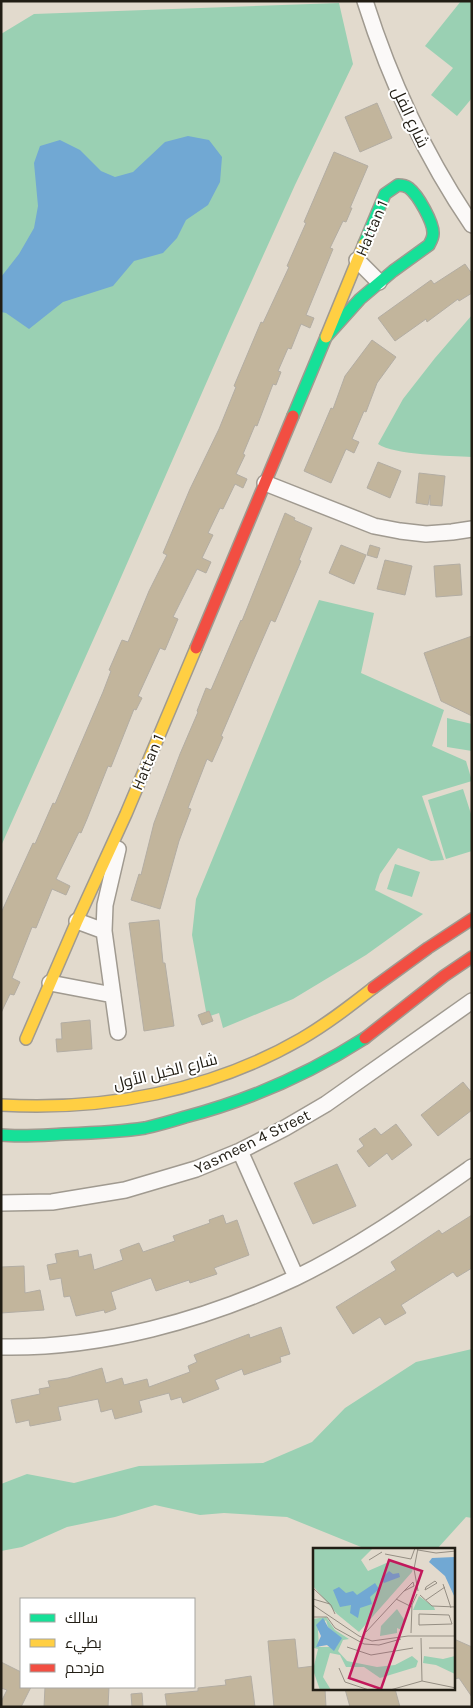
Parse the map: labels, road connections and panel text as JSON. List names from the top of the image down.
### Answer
{
  "streets": {
    "street": [
      "شارع الفل",
      "Hattan 1",
      "شارع الخيل الأول",
      "Yasmeen 4 Street"
    ]
  },
  "legend": ["سالك", "بطيء", "مزدحم"]
}
